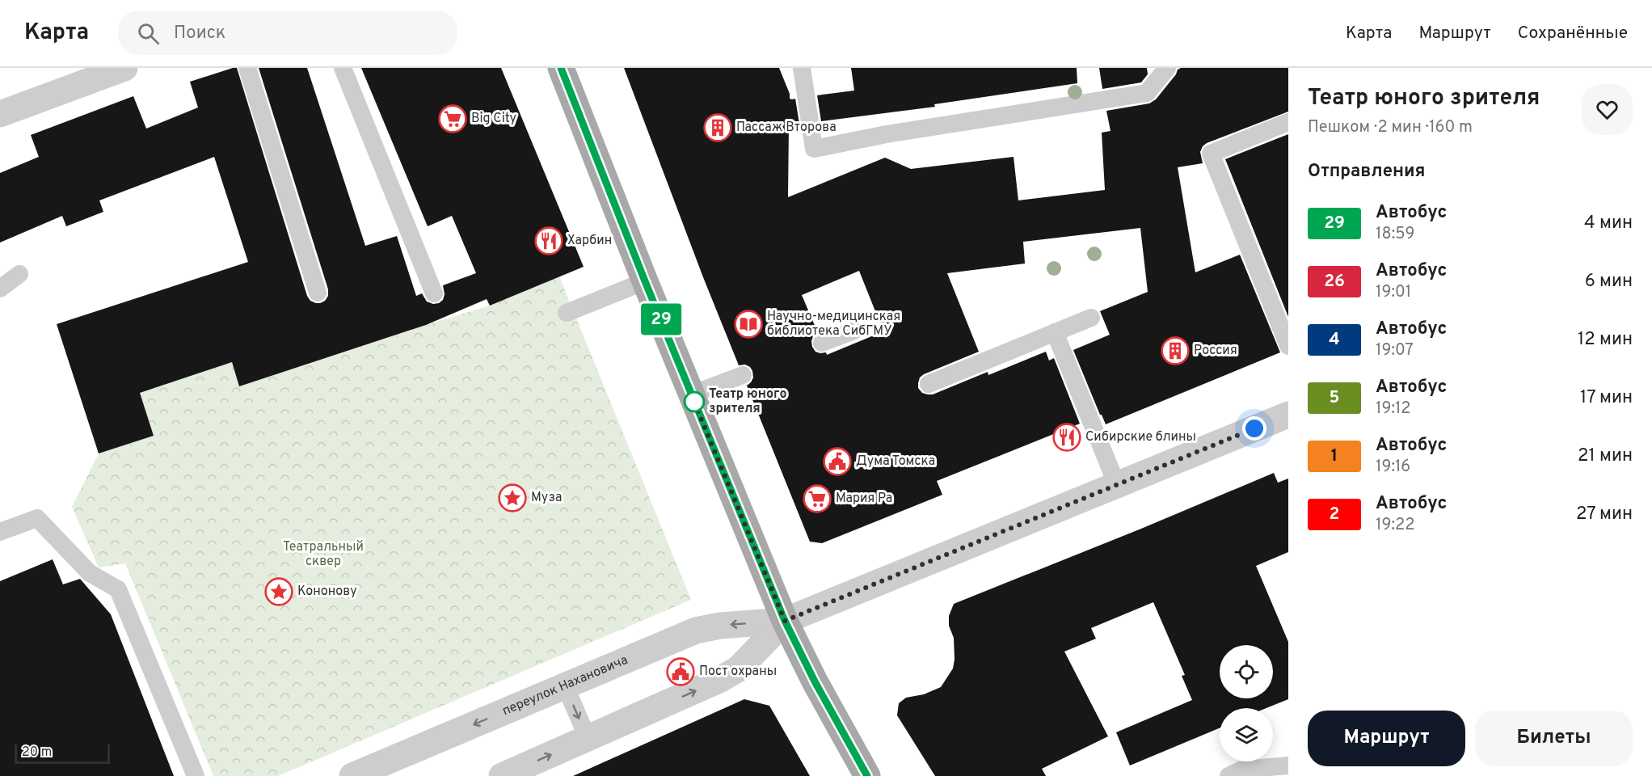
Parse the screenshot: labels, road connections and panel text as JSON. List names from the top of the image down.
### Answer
{
  "streets": {
    "street": ["переулок Нахановича"]
  },
  "parks": ["Театральный сквер"],
  "places": {
    "supermarket": ["Big City", "Мария Ра"],
    "building": ["Пассаж Второва", "Россия"],
    "restaurant": ["Харбин", "Сибирские блины"],
    "library": ["Научно-медицинская библиотека СибГМУ"],
    "other": ["Театр юного зрителя"],
    "public building": ["Дума Томска", "Пост охраны"],
    "place": ["Муза", "Кононову"]
  },
  "lines": ["bus line 29"],
  "scale_bar": "20 m",
  "page": {
    "header": "Карта",
    "search": "Поиск",
    "nav": ["Карта", "Маршрут", "Сохранённые"],
    "on_map": "29",
    "heading": [
      ["Театр юного зрителя", "Пешком · 2 мин · 160 m"],
      "Отправления"
    ],
    "list": [
      {
        "mark": "29",
        "name": "Автобус",
        "note": "18:59",
        "value": "4 мин"
      },
      {
        "mark": "26",
        "name": "Автобус",
        "note": "19:01",
        "value": "6 мин"
      },
      {
        "mark": "4",
        "name": "Автобус",
        "note": "19:07",
        "value": "12 мин"
      },
      {
        "mark": "5",
        "name": "Автобус",
        "note": "19:12",
        "value": "17 мин"
      },
      {
        "mark": "1",
        "name": "Автобус",
        "note": "19:16",
        "value": "21 мин"
      },
      {
        "mark": "2",
        "name": "Автобус",
        "note": "19:22",
        "value": "27 мин"
      }
    ],
    "buttons": ["Маршрут", "Билеты"],
    "scale": "20 m"
  }
}
